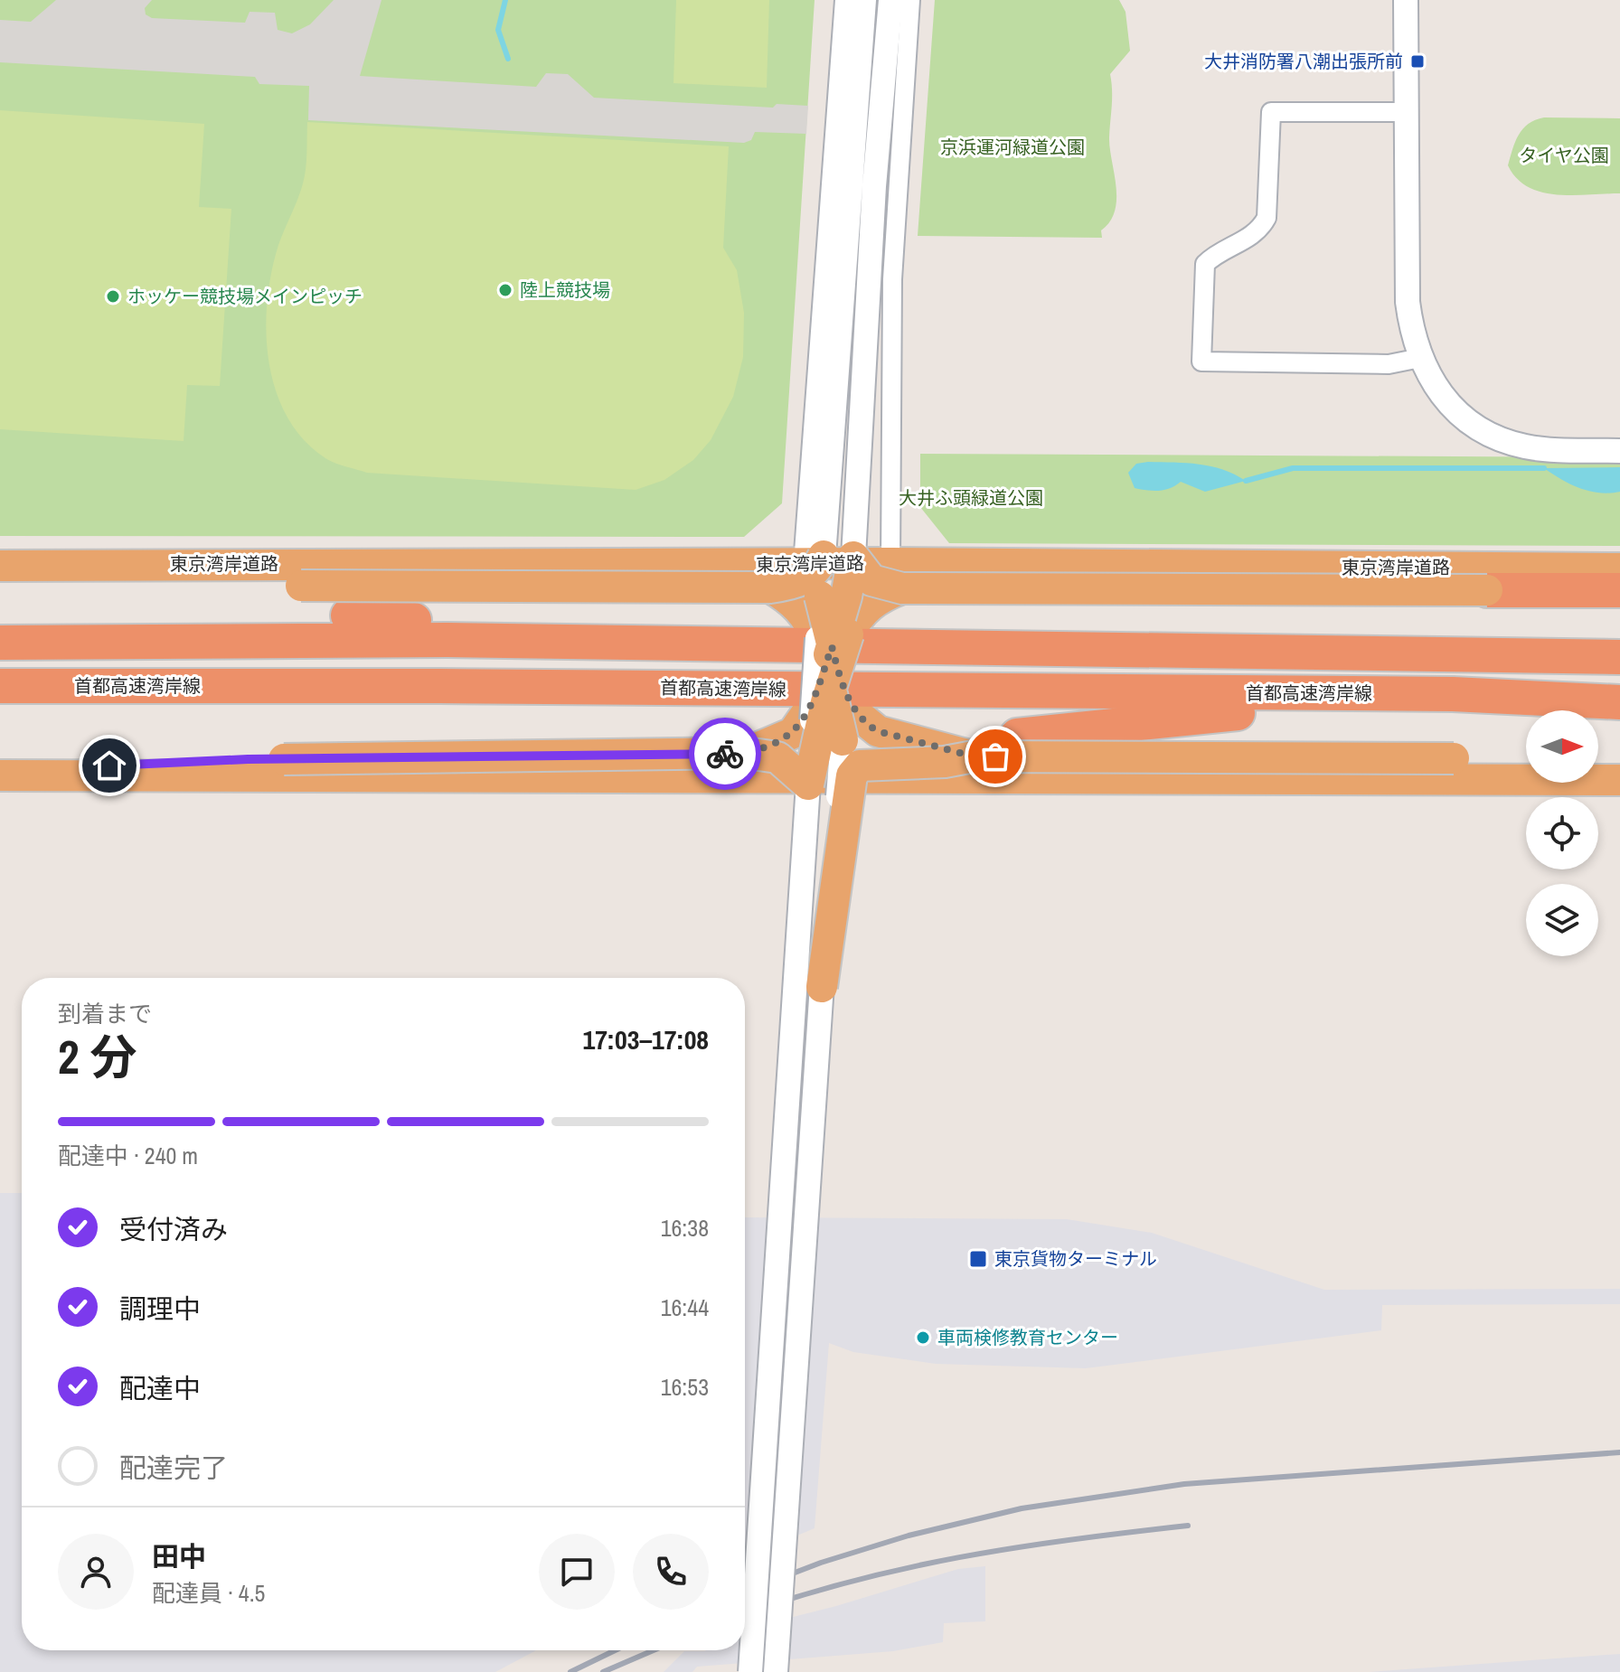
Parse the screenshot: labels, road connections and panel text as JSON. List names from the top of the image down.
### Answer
{
  "streets": {
    "highway": ["東京湾岸道路", "首都高速湾岸線"]
  },
  "parks": ["京浜運河緑道公園", "タイヤ公園", "大井ふ頭緑道公園"],
  "places": {
    "transit": ["大井消防署八潮出張所前", "東京貨物ターミナル"],
    "other": ["陸上競技場", "ホッケー競技場メインピッチ", "車両検修教育センター"]
  },
  "north": "right",
  "page": {
    "heading": ["2 分", "到着まで", "17:03–17:08"],
    "panel": ["田中", "配達員 · 4.5"],
    "bar": "配達中 · 240 m",
    "list": [
      ["受付済み", "16:38"],
      ["調理中", "16:44"],
      ["配達中", "16:53"],
      "配達完了"
    ]
  }
}
